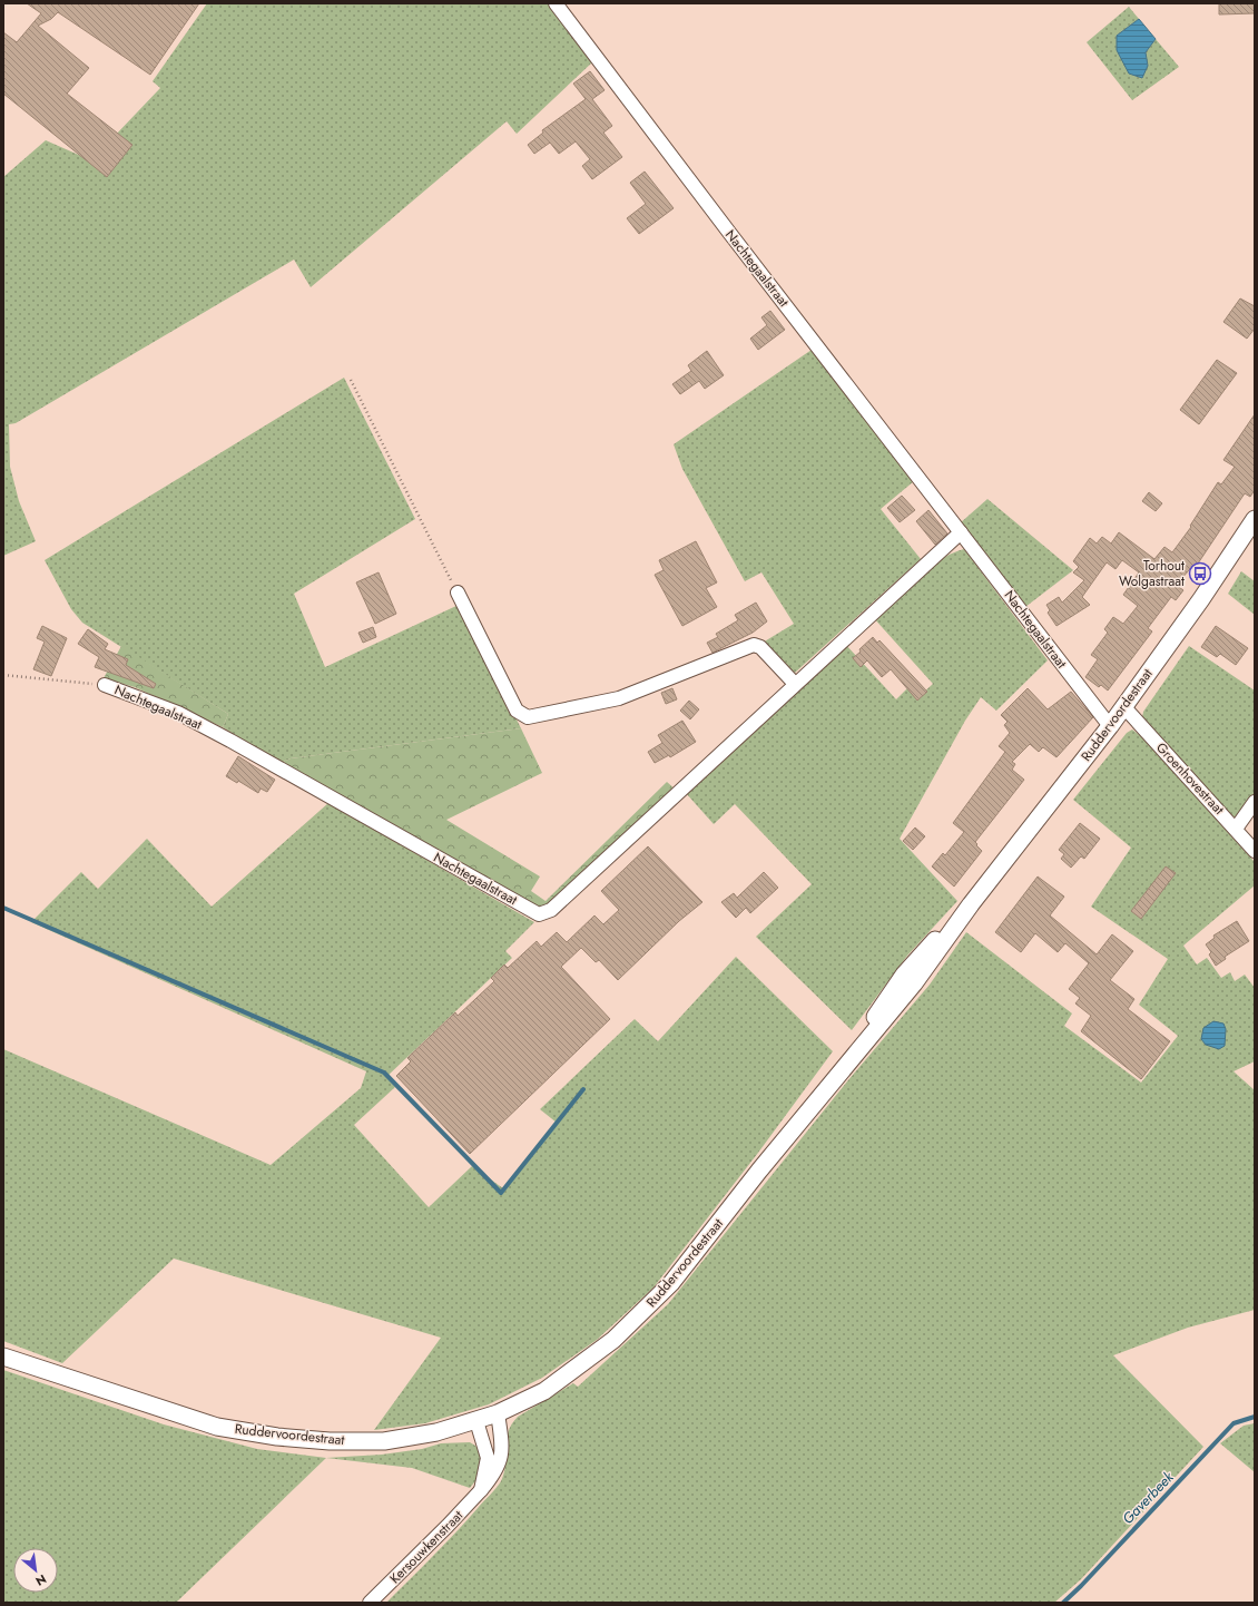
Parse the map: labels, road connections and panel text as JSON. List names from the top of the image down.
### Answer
{
  "streets": {
    "street": [
      "Nachtegaalstraat",
      "Ruddervoordestraat",
      "Groenhovestraat",
      "Kersouwkenstraat"
    ]
  },
  "crossings": [
    ["Nachtegaalstraat", "Ruddervoordestraat"],
    ["Ruddervoordestraat", "Groenhovestraat"],
    ["Ruddervoordestraat", "Kersouwkenstraat"]
  ],
  "water": ["Gaverbeek"],
  "places": {
    "bus stop": ["Torhout Wolgastraat"]
  },
  "north": "bottom right"
}
